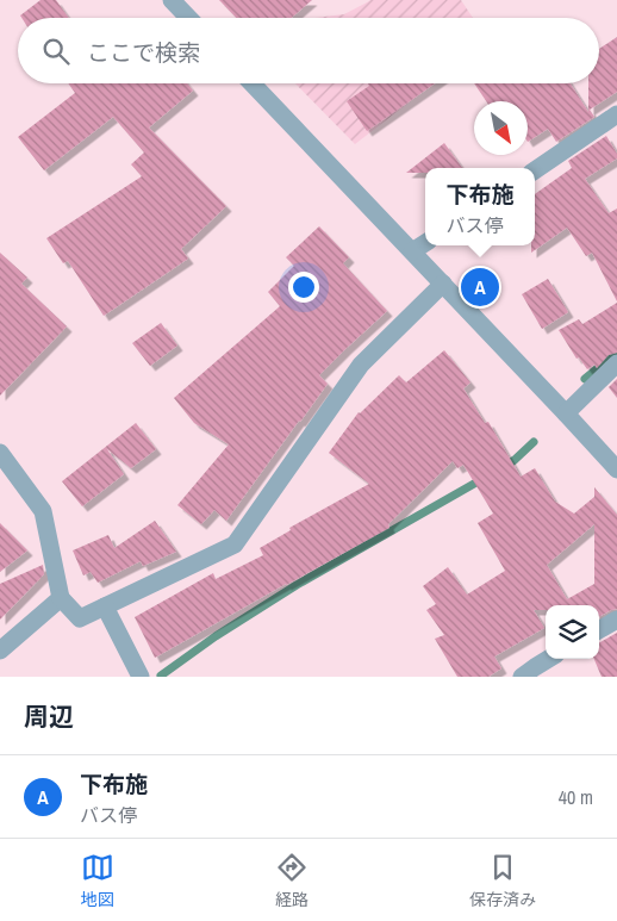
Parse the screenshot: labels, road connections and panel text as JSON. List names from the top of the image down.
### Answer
{
  "north": "bottom right",
  "page": {
    "search": "ここで検索",
    "popup": ["下布施", "バス停"],
    "pins": "A",
    "heading": "周辺",
    "list": [
      {
        "mark": "A",
        "name": "下布施",
        "note": "バス停",
        "value": "40 m"
      }
    ],
    "nav": ["地図", "経路", "保存済み"]
  }
}
